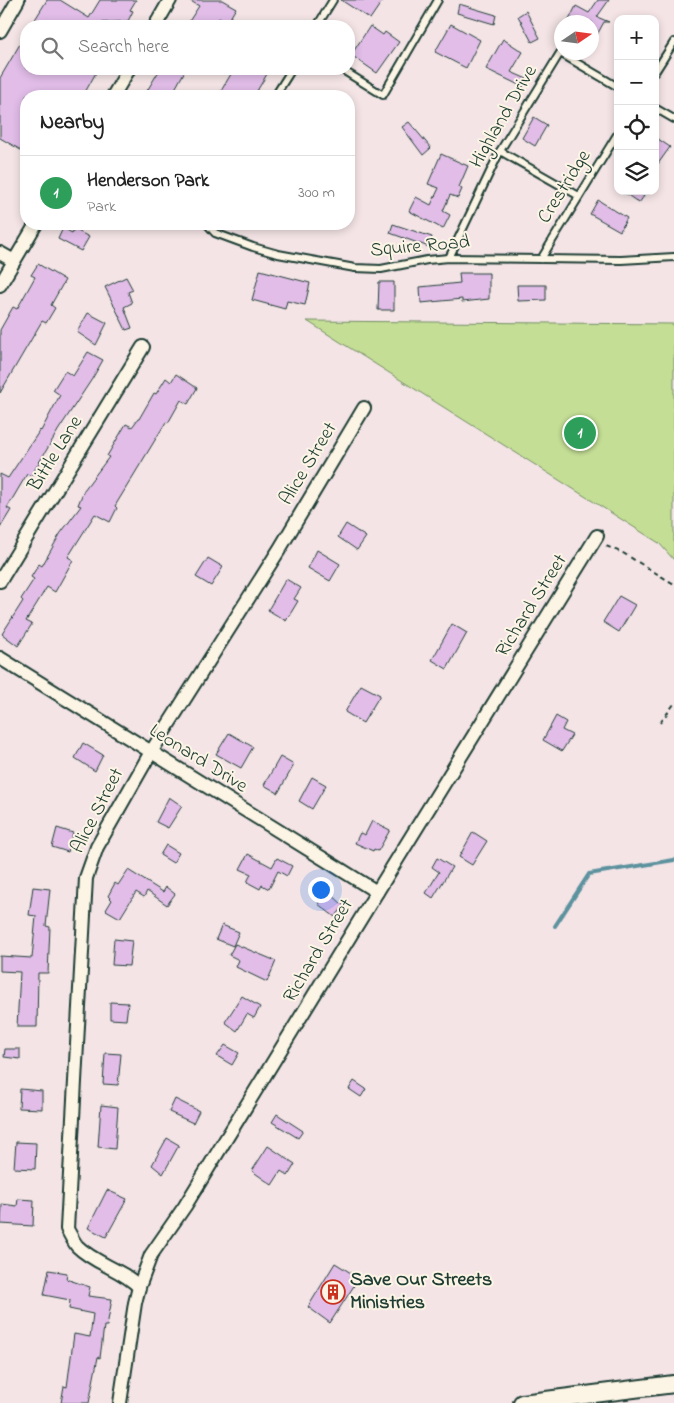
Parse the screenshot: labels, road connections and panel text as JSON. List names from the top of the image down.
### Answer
{
  "streets": {
    "street": [
      "Bittle Lane",
      "Alice Street",
      "Richard Street",
      "Leonard Drive"
    ],
    "lane": ["Highland Drive", "Crestridge", "Squire Road"]
  },
  "crossings": [
    ["Highland Drive", "Squire Road"],
    ["Crestridge", "Squire Road"],
    ["Alice Street", "Richard Street"],
    ["Alice Street", "Leonard Drive"],
    ["Richard Street", "Leonard Drive"]
  ],
  "places": {
    "building": ["Save Our Streets Ministries"]
  },
  "north": "right",
  "page": {
    "map_buttons": ["+", "−"],
    "search": "Search here",
    "heading": "Nearby",
    "list": [
      {
        "mark": "1",
        "name": "Henderson Park",
        "note": "Park",
        "value": "300 m"
      }
    ],
    "pins": "1"
  }
}
